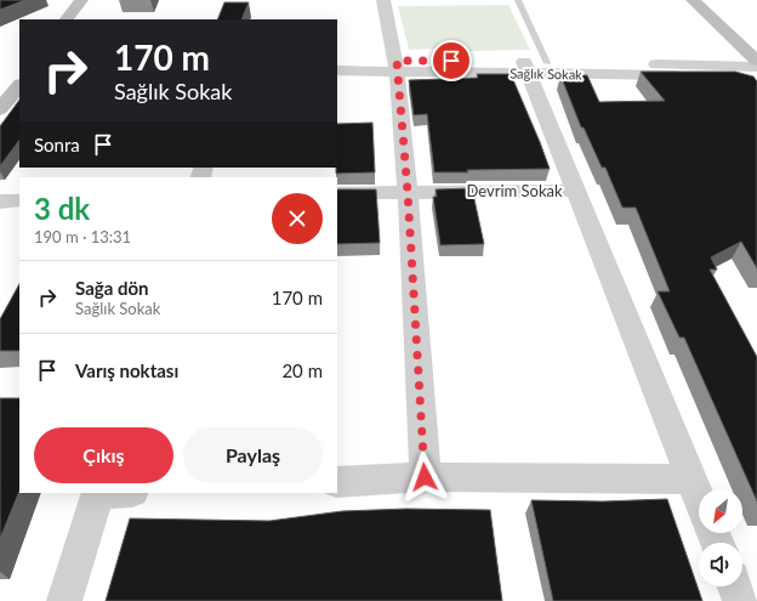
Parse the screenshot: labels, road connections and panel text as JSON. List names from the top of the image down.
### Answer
{
  "streets": {
    "street": ["Sağlık Sokak", "Devrim Sokak"]
  },
  "north": "bottom left",
  "page": {
    "turn": ["170 m", "Sağlık Sokak"],
    "then": "Sonra",
    "heading": ["3 dk", "190 m · 13:31"],
    "list": [
      {
        "name": "Sağa dön",
        "note": "Sağlık Sokak",
        "value": "170 m"
      },
      {
        "name": "Varış noktası",
        "value": "20 m"
      }
    ],
    "buttons": ["Çıkış", "Paylaş"]
  }
}
